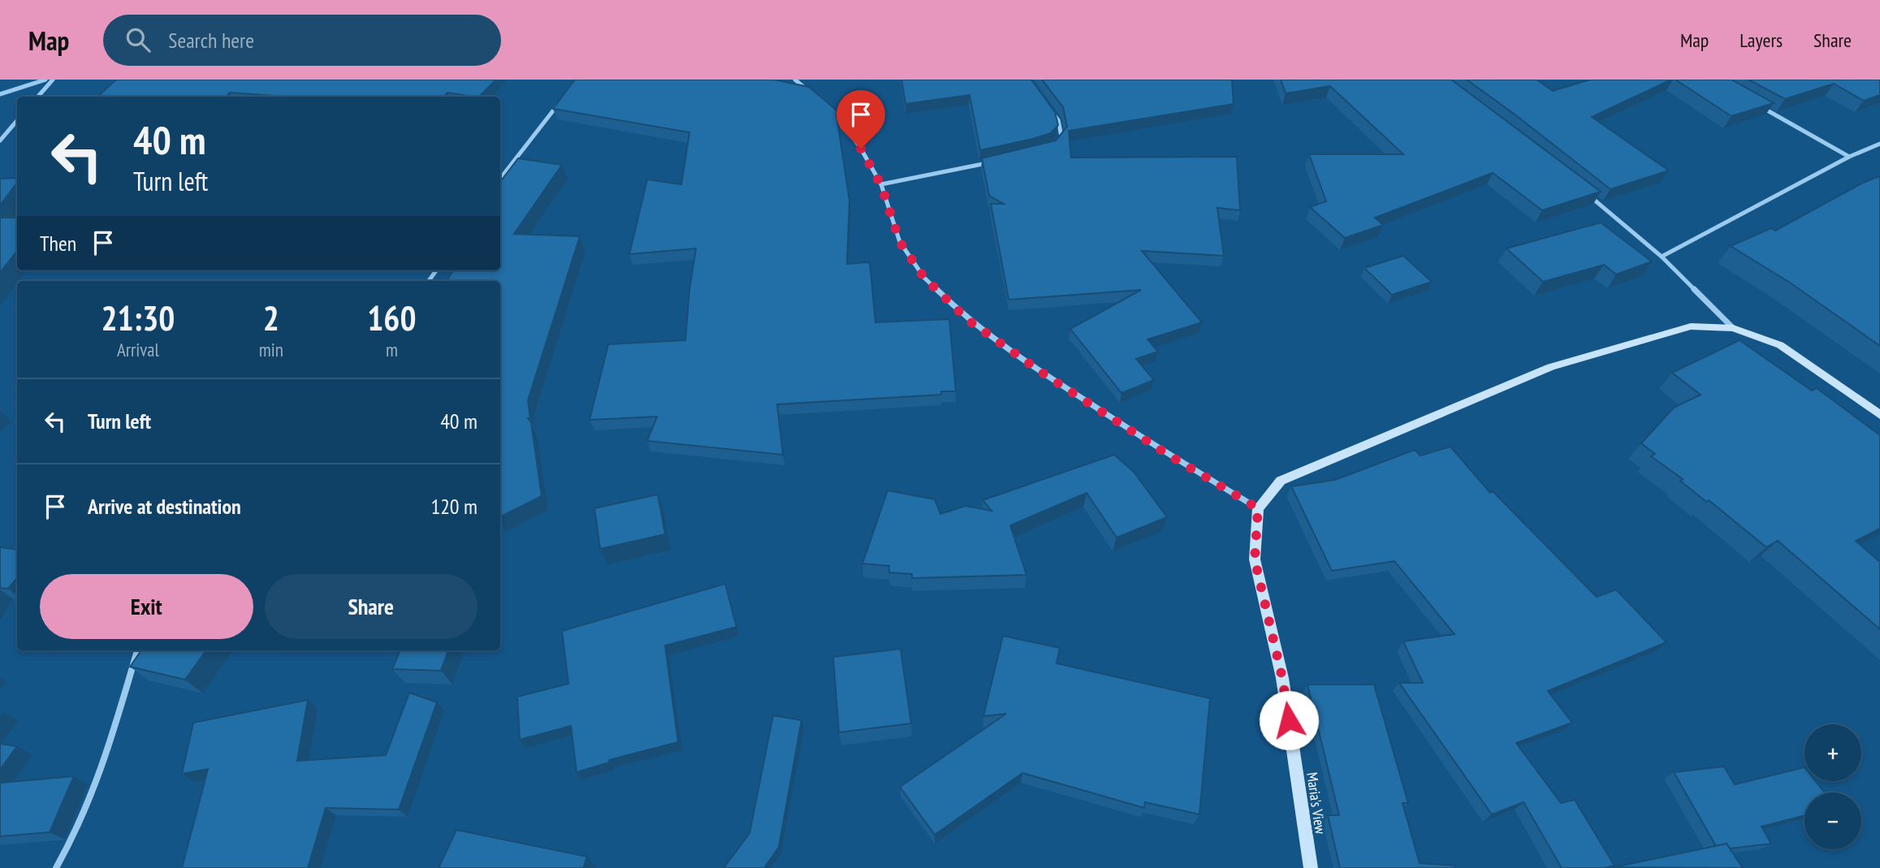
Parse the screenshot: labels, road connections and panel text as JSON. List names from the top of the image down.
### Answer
{
  "streets": {
    "street": ["Maria's View"]
  },
  "page": {
    "header": "Map",
    "search": "Search here",
    "nav": ["Map", "Layers", "Share"],
    "turn": ["40 m", "Turn left"],
    "then": "Then",
    "eta": [
      "21:30",
      "Arrival",
      "2",
      "min",
      "160",
      "m"
    ],
    "list": [
      {
        "name": "Turn left",
        "value": "40 m"
      },
      {
        "name": "Arrive at destination",
        "value": "120 m"
      }
    ],
    "buttons": ["Exit", "Share"],
    "map_buttons": ["+", "−"]
  }
}
